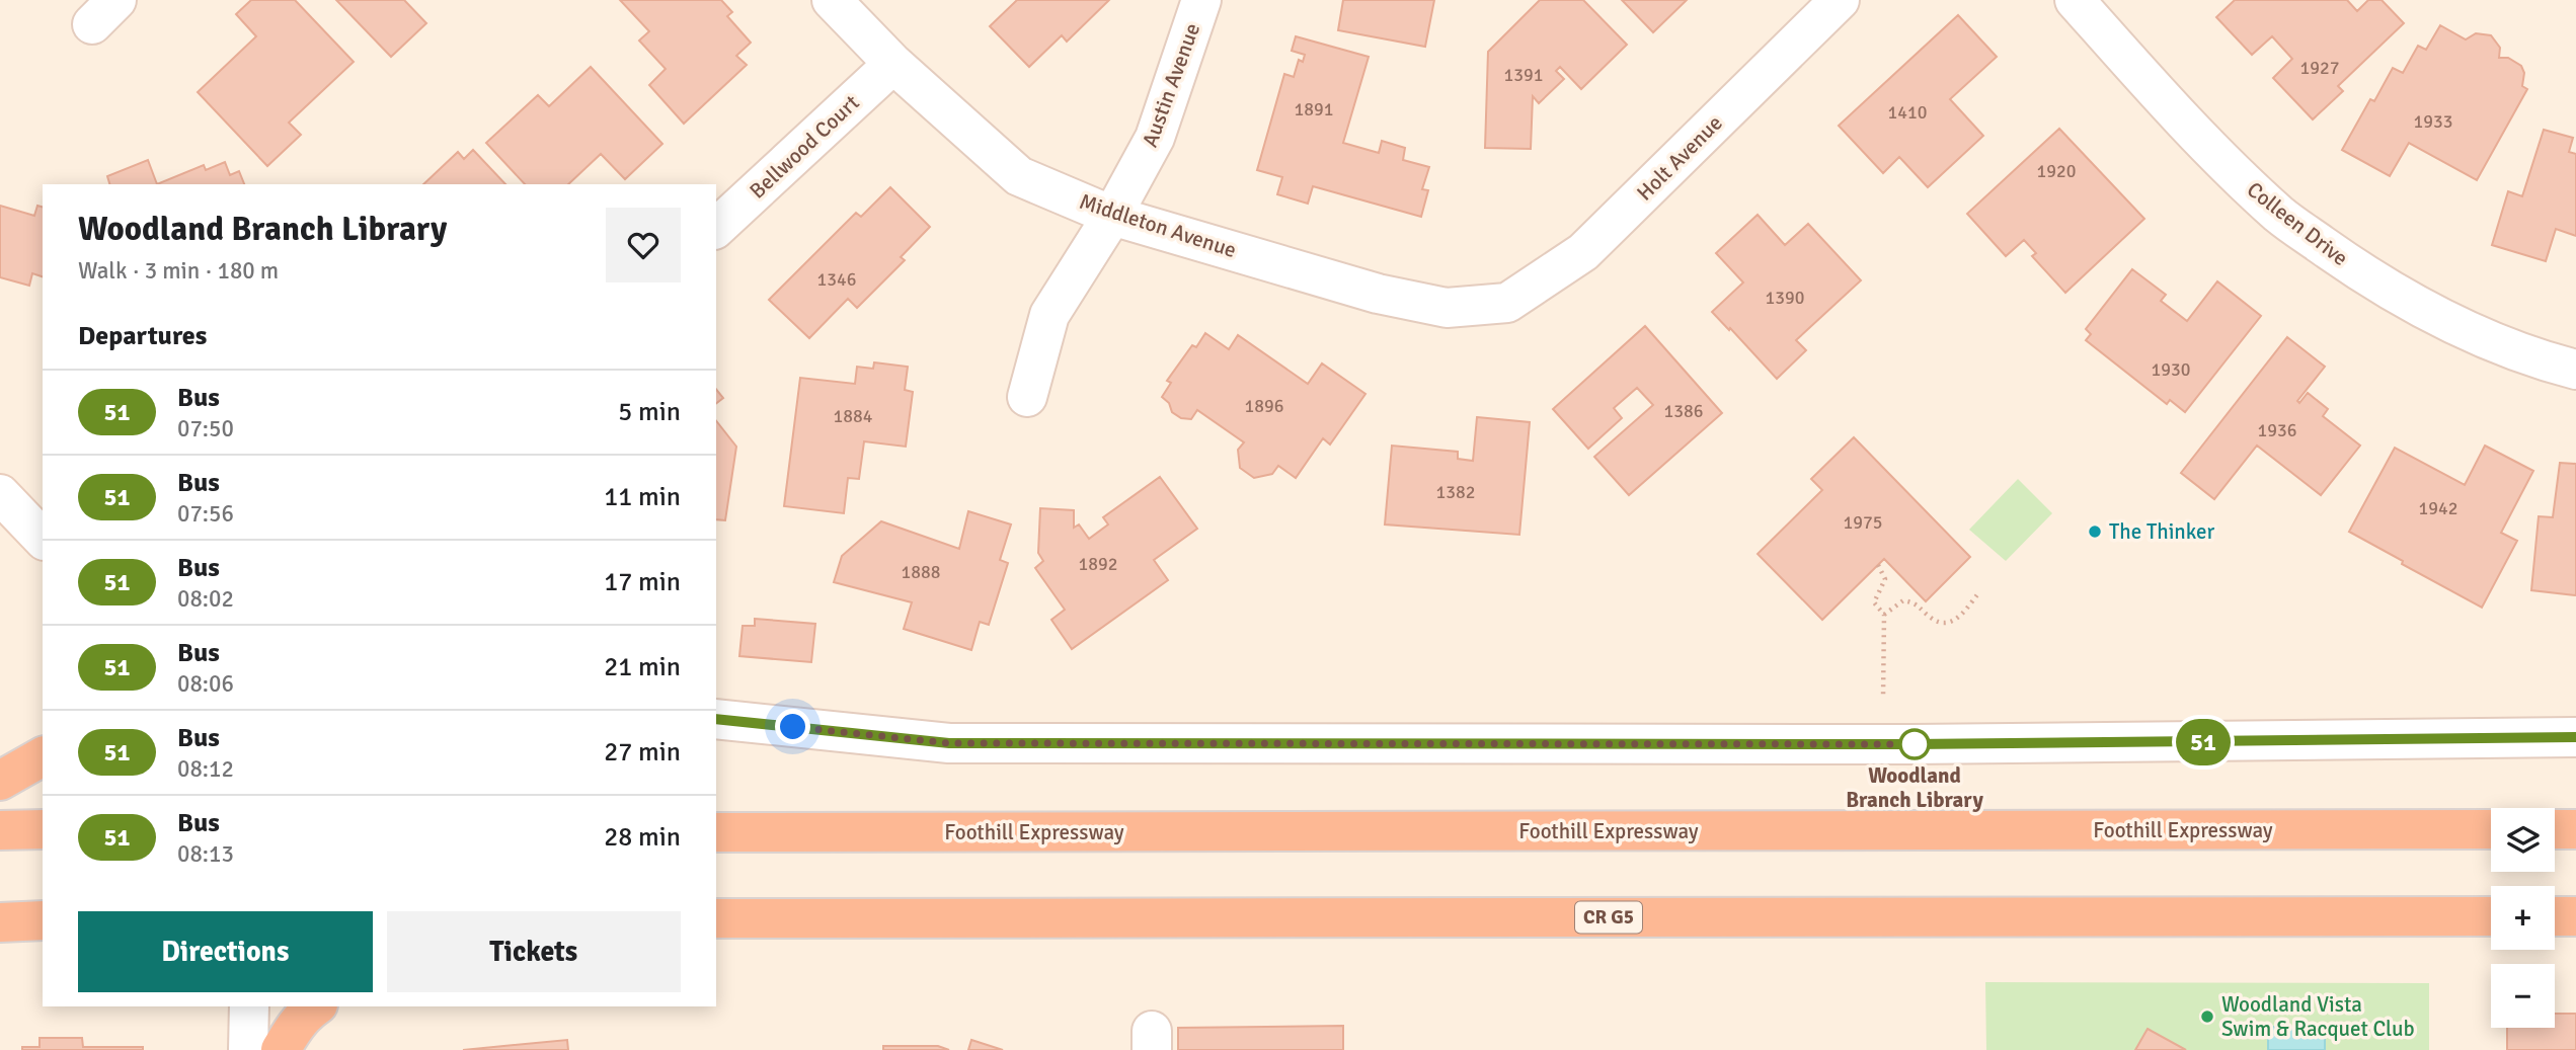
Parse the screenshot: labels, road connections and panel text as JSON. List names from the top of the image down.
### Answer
{
  "streets": {
    "highway": ["Foothill Expressway", "CR G5"],
    "street": [
      "Austin Avenue",
      "Bellwood Court",
      "Holt Avenue",
      "Colleen Drive",
      "Middleton Avenue"
    ]
  },
  "crossings": [
    ["Austin Avenue", "Middleton Avenue"],
    ["Bellwood Court", "Middleton Avenue"],
    ["Holt Avenue", "Middleton Avenue"]
  ],
  "places": ["The Thinker", "Woodland Branch Library", "Woodland Vista Swim & Racquet Club"],
  "lines": ["bus line 51"],
  "house_numbers": [
    "1927",
    "1391",
    "1891",
    "1410",
    "1933",
    "1920",
    "1346",
    "1390",
    "1930",
    "1896",
    "1386",
    "1884",
    "1936",
    "1382",
    "1942",
    "1975",
    "1892",
    "1888"
  ],
  "page": {
    "on_map": "51",
    "heading": [
      ["Woodland Branch Library", "Walk · 3 min · 180 m"],
      "Departures"
    ],
    "list": [
      {
        "mark": "51",
        "name": "Bus",
        "note": "07:50",
        "value": "5 min"
      },
      {
        "mark": "51",
        "name": "Bus",
        "note": "07:56",
        "value": "11 min"
      },
      {
        "mark": "51",
        "name": "Bus",
        "note": "08:02",
        "value": "17 min"
      },
      {
        "mark": "51",
        "name": "Bus",
        "note": "08:06",
        "value": "21 min"
      },
      {
        "mark": "51",
        "name": "Bus",
        "note": "08:12",
        "value": "27 min"
      },
      {
        "mark": "51",
        "name": "Bus",
        "note": "08:13",
        "value": "28 min"
      }
    ],
    "map_buttons": ["+", "−"],
    "buttons": ["Directions", "Tickets"]
  }
}
